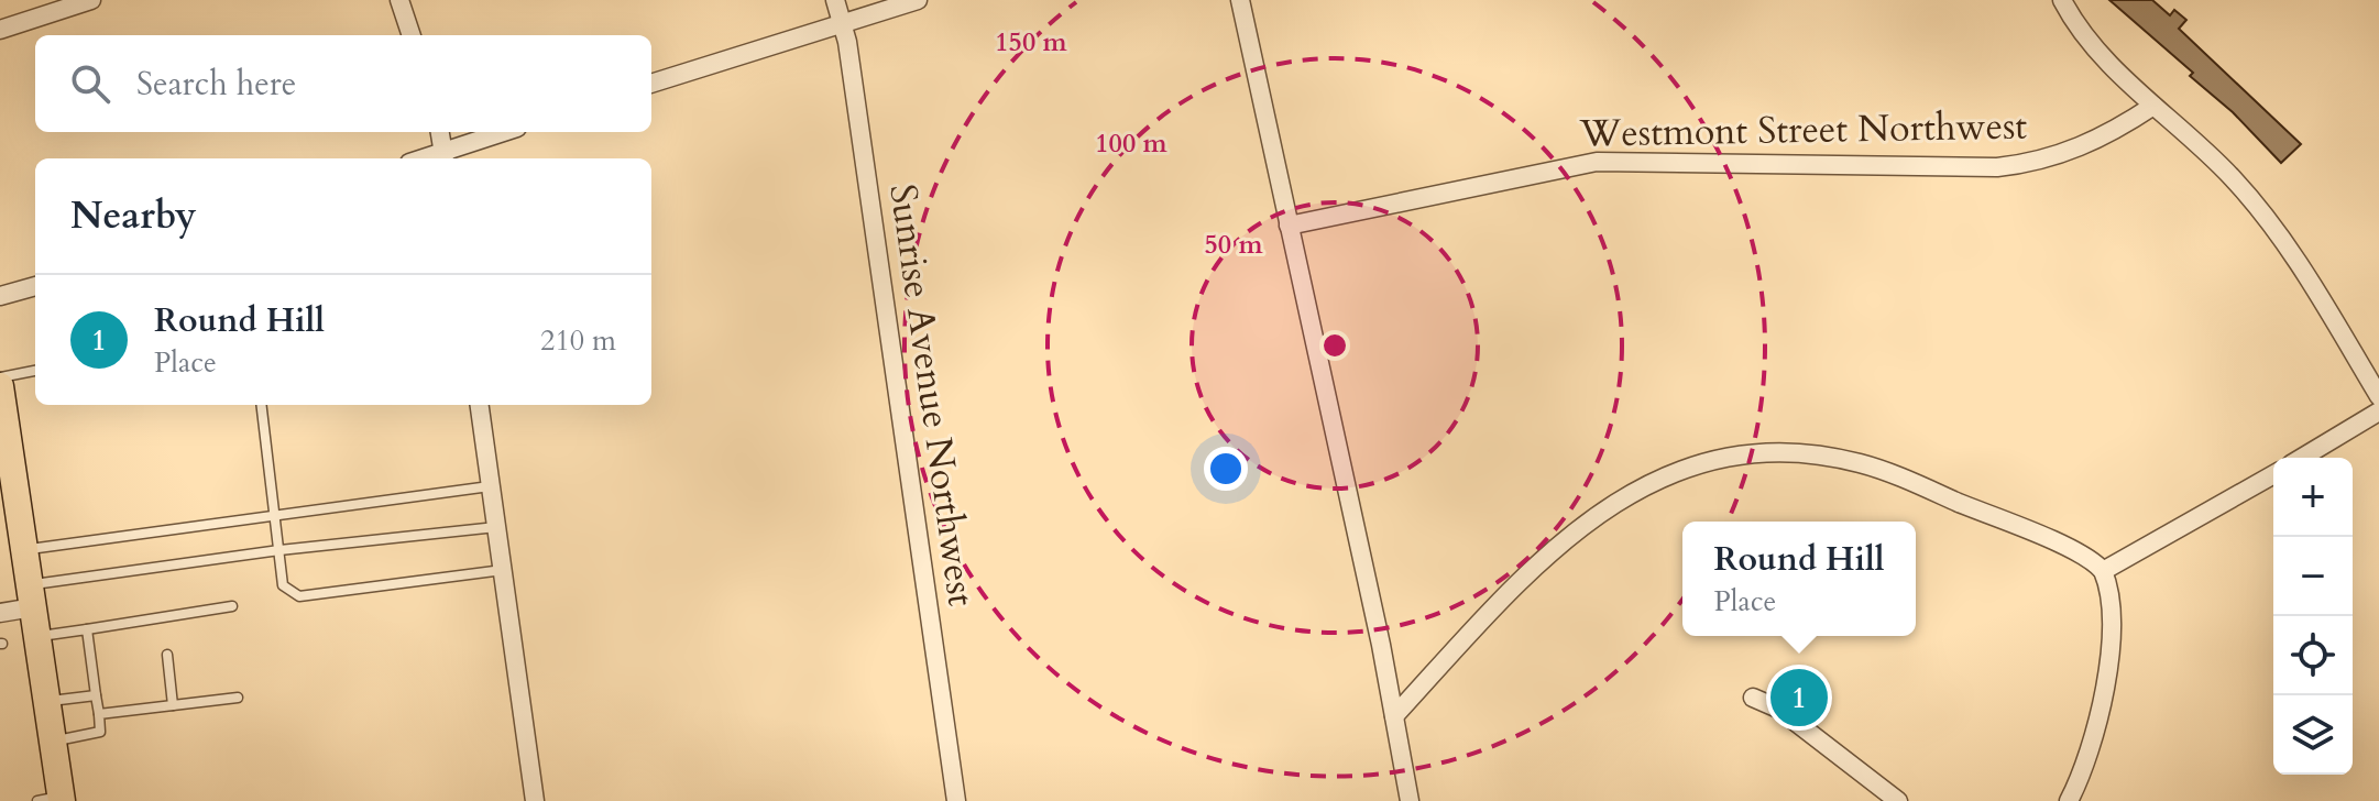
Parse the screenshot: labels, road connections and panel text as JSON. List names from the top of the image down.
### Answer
{
  "streets": {
    "street": ["Westmont Street Northwest", "Sunrise Avenue Northwest"]
  },
  "page": {
    "search": "Search here",
    "heading": "Nearby",
    "list": [
      {
        "mark": "1",
        "name": "Round Hill",
        "note": "Place",
        "value": "210 m"
      }
    ],
    "map_buttons": ["+", "−"],
    "popup": ["Round Hill", "Place"],
    "pins": "1"
  },
  "rings": ["150 m", "100 m", "50 m"]
}
